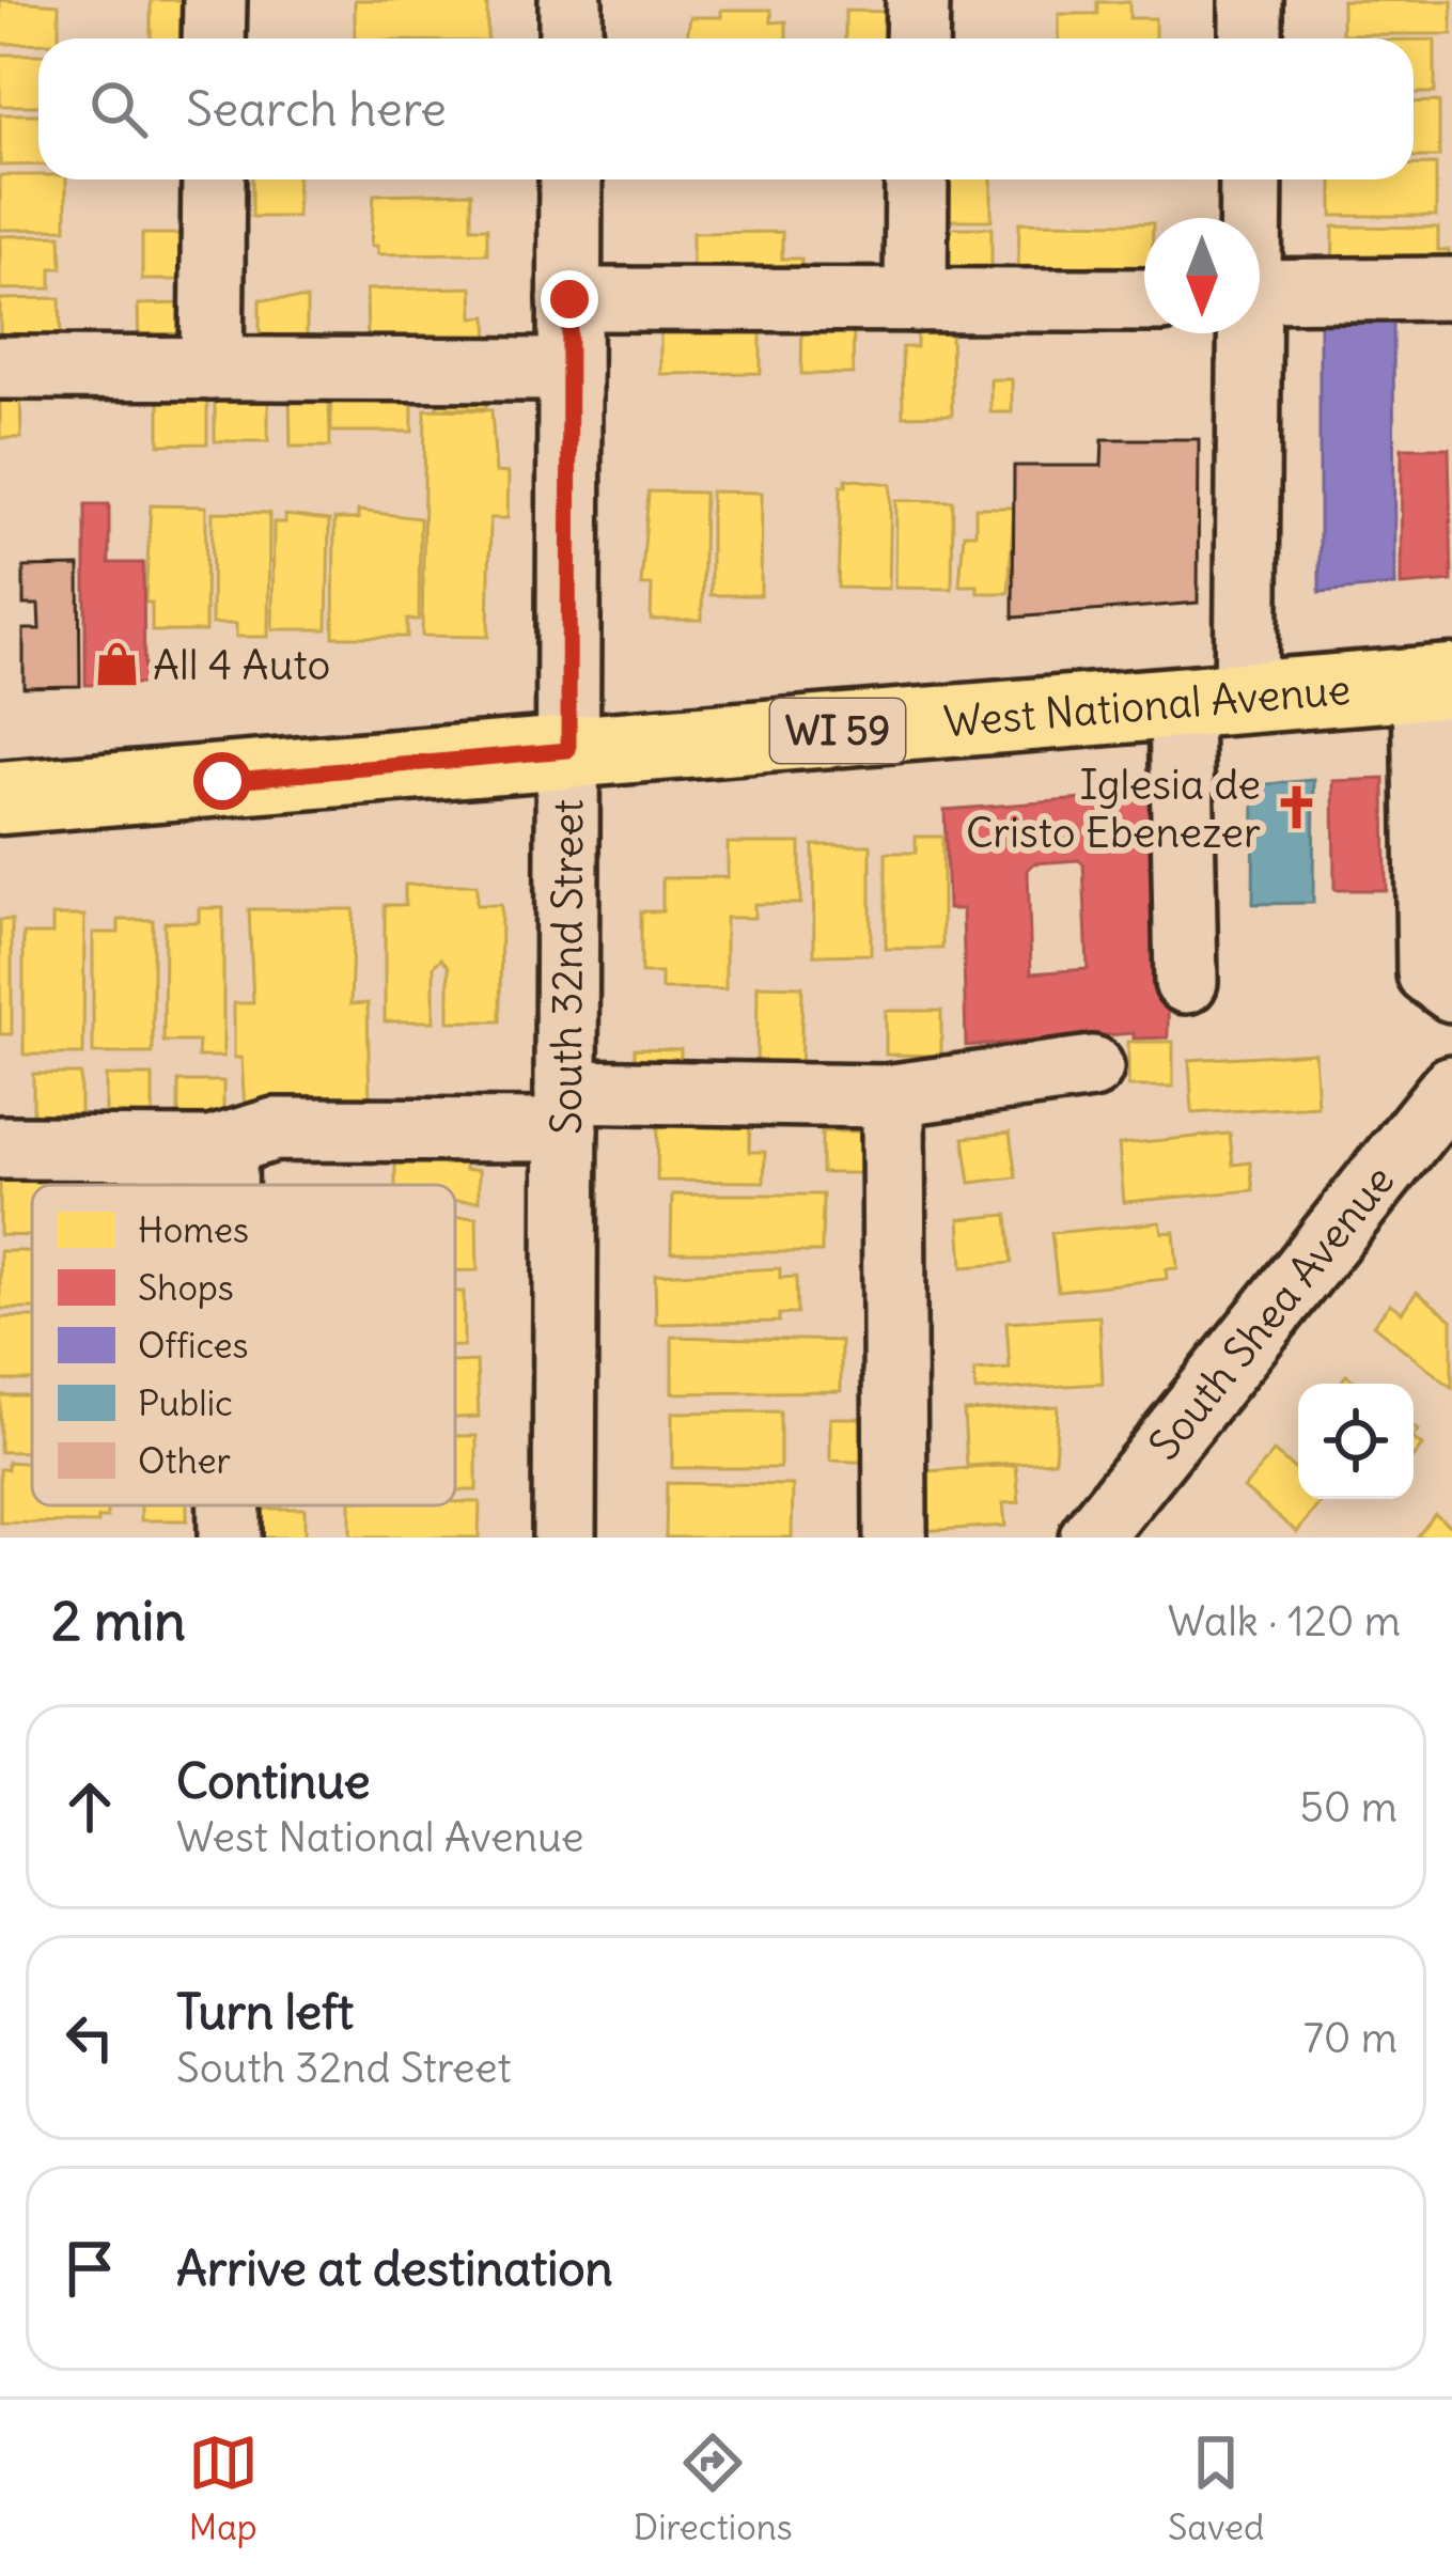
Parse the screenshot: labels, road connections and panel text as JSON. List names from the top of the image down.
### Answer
{
  "streets": {
    "main road": ["West National Avenue", "WI 59"],
    "street": ["South 32nd Street", "South Shea Avenue"]
  },
  "crossings": [
    ["West National Avenue", "South 32nd Street"]
  ],
  "places": {
    "shop": ["All 4 Auto"],
    "church": ["Iglesia de Cristo Ebenezer"]
  },
  "legend": [
    "Homes",
    "Shops",
    "Offices",
    "Public",
    "Other"
  ],
  "north": "bottom",
  "page": {
    "search": "Search here",
    "heading": ["2 min", "Walk · 120 m"],
    "list": [
      ["Continue", "West National Avenue", "50 m"],
      ["Turn left", "South 32nd Street", "70 m"],
      "Arrive at destination"
    ],
    "nav": ["Map", "Directions", "Saved"]
  }
}
